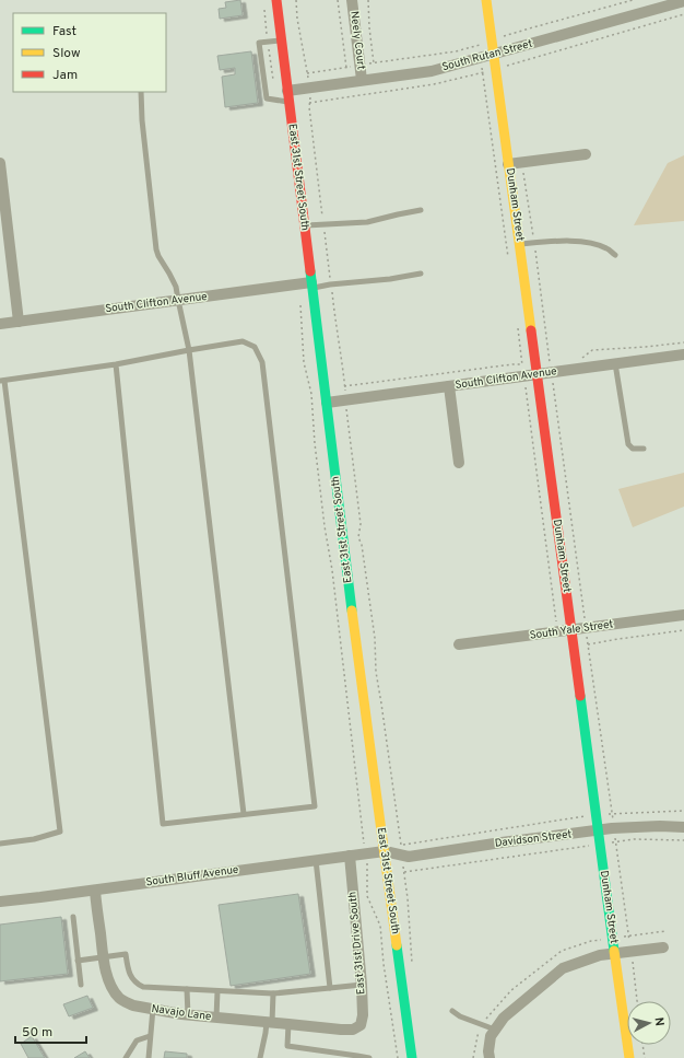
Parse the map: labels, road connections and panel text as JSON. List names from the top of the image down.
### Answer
{
  "streets": {
    "street": [
      "Neely Court",
      "South Rutan Street",
      "East 31st Street South",
      "Dunham Street",
      "South Clifton Avenue",
      "South Yale Street",
      "Davidson Street",
      "South Bluff Avenue",
      "East 31st Drive South",
      "Navajo Lane"
    ]
  },
  "crossings": [
    ["Neely Court", "South Rutan Street"],
    ["South Rutan Street", "East 31st Street South"],
    ["South Rutan Street", "Dunham Street"],
    ["East 31st Street South", "South Clifton Avenue"],
    ["East 31st Street South", "Davidson Street"],
    ["East 31st Street South", "South Bluff Avenue"],
    ["Dunham Street", "South Clifton Avenue"],
    ["Dunham Street", "South Yale Street"],
    ["Dunham Street", "Davidson Street"],
    ["Davidson Street", "South Bluff Avenue"],
    ["South Bluff Avenue", "East 31st Drive South"],
    ["South Bluff Avenue", "Navajo Lane"],
    ["East 31st Drive South", "Navajo Lane"]
  ],
  "legend": ["Fast", "Slow", "Jam"],
  "scale_bar": "50 m",
  "north": "right"
}
